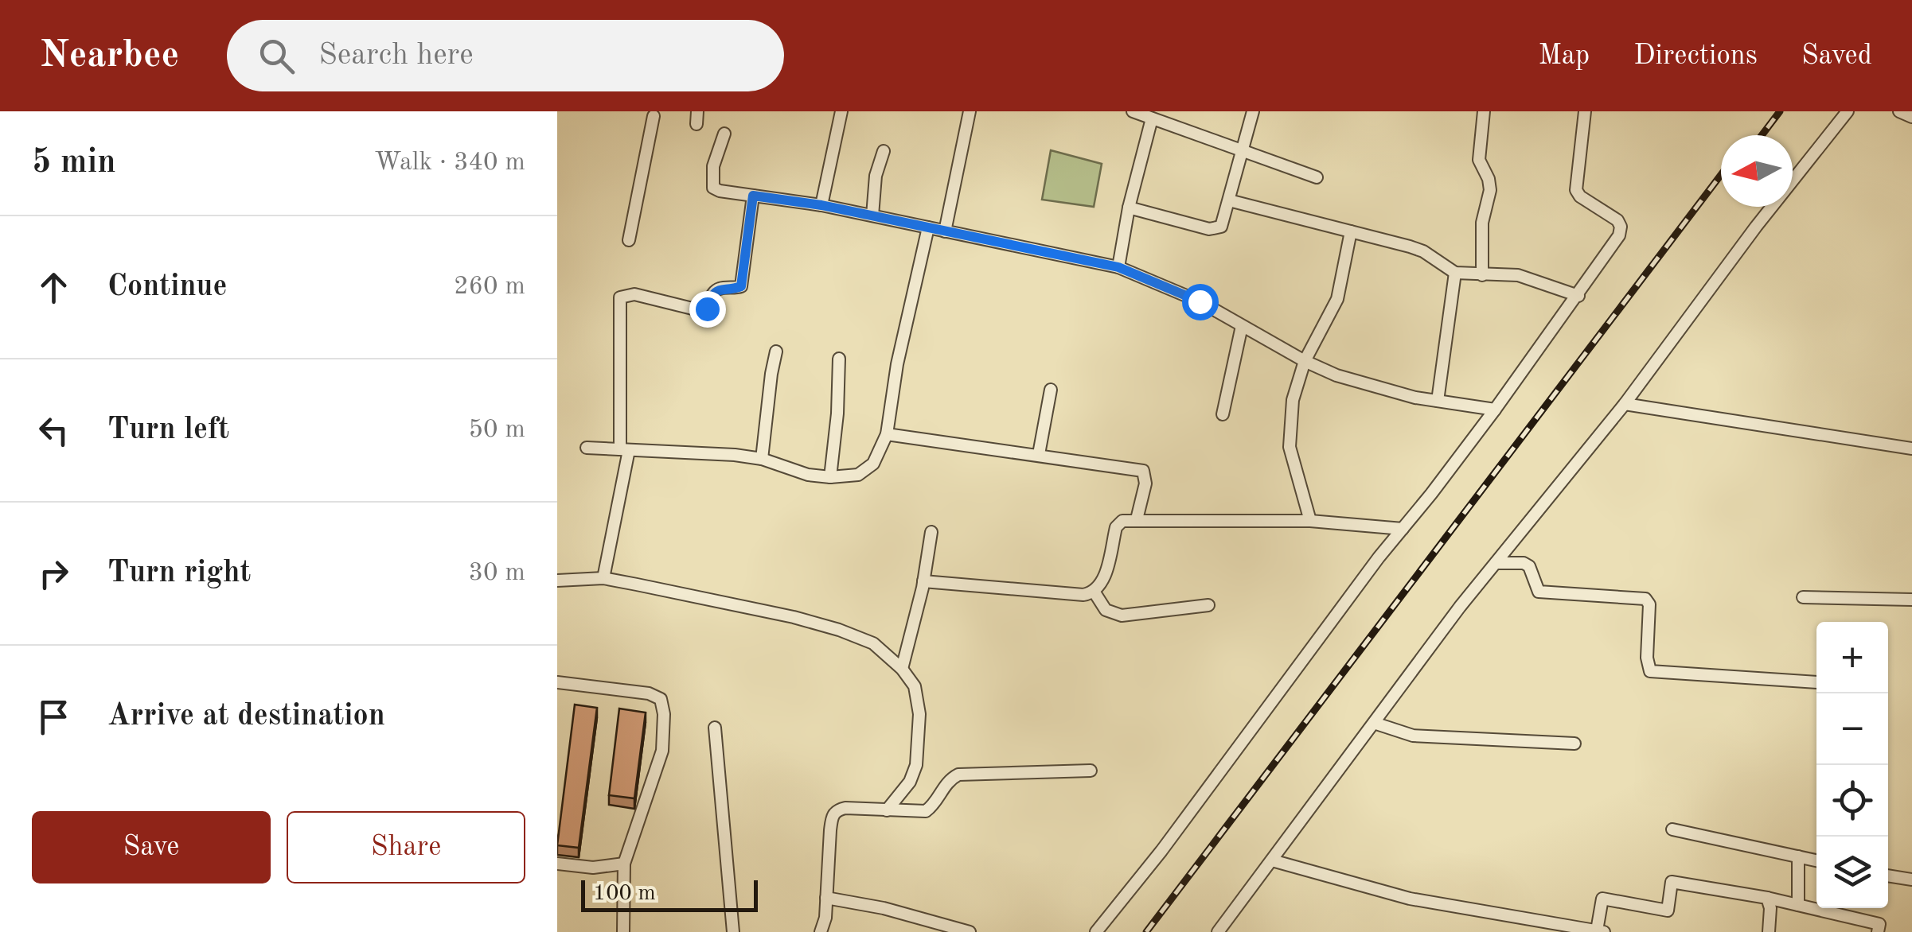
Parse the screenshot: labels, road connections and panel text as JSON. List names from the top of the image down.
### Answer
{
  "scale_bar": "100 m",
  "north": "left",
  "page": {
    "header": "Nearbee",
    "search": "Search here",
    "nav": ["Map", "Directions", "Saved"],
    "heading": ["5 min", "Walk · 340 m"],
    "list": [
      ["Continue", "260 m"],
      ["Turn left", "50 m"],
      ["Turn right", "30 m"],
      "Arrive at destination"
    ],
    "map_buttons": ["+", "−"],
    "buttons": ["Save", "Share"],
    "scale": "100 m"
  }
}
